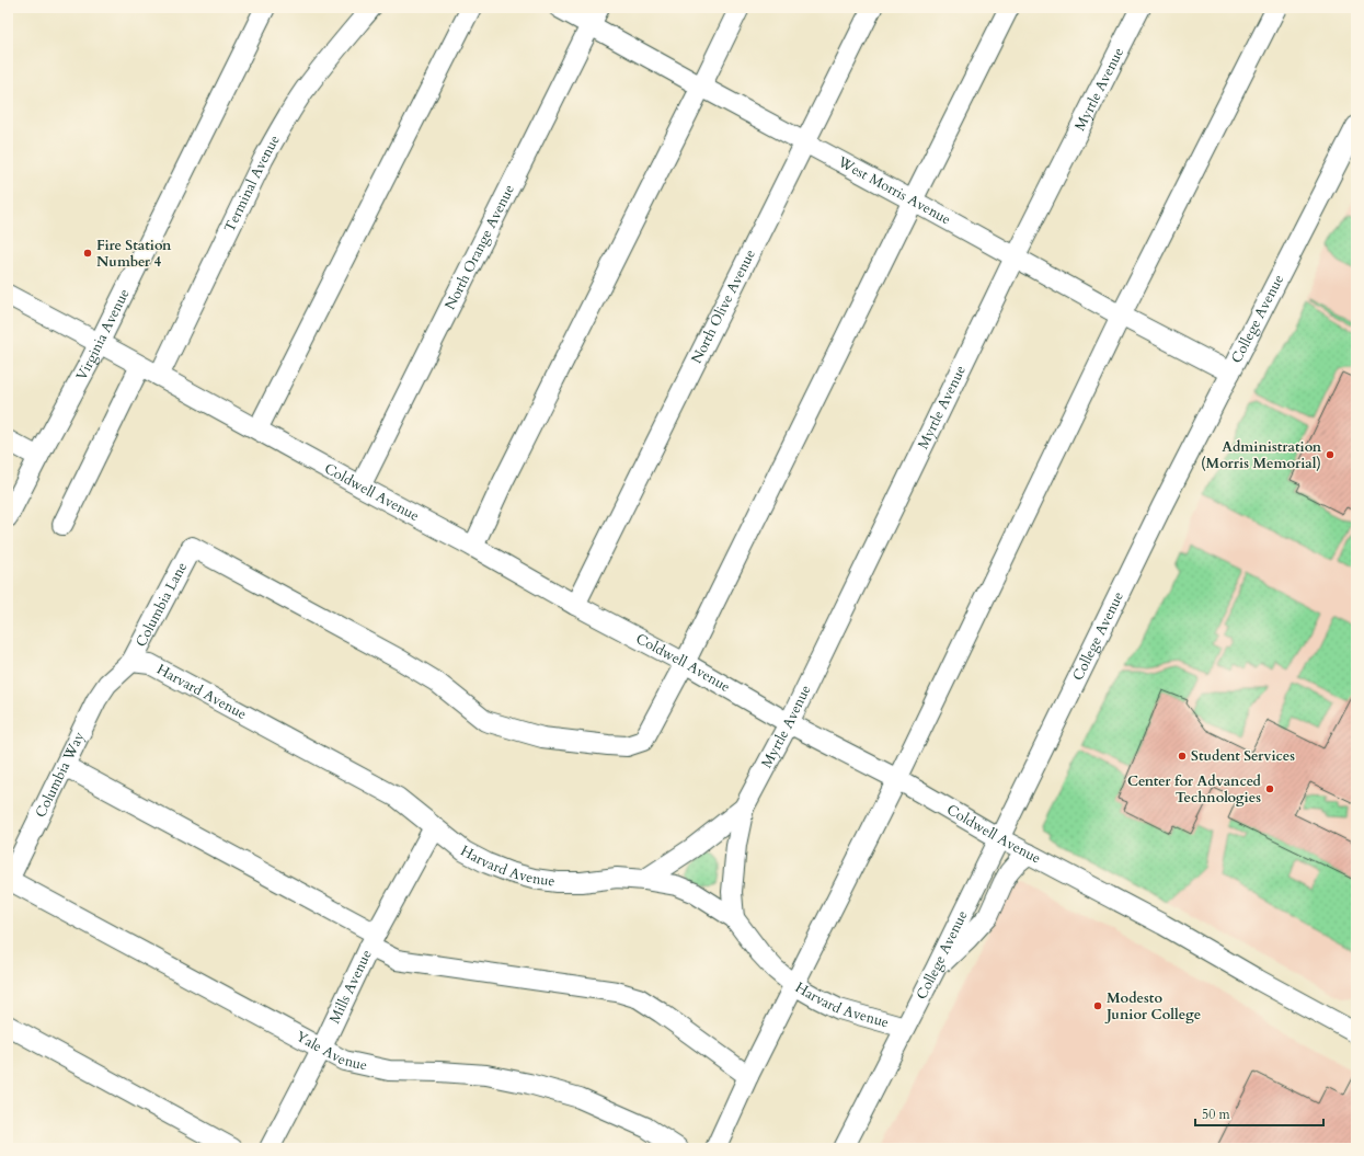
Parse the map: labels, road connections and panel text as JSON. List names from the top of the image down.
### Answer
{
  "streets": {
    "street": [
      "Myrtle Avenue",
      "Terminal Avenue",
      "West Morris Avenue",
      "North Orange Avenue",
      "North Olive Avenue",
      "College Avenue",
      "Virginia Avenue",
      "Coldwell Avenue",
      "Columbia Lane",
      "Harvard Avenue",
      "Columbia Way",
      "Mills Avenue",
      "Yale Avenue"
    ]
  },
  "crossings": [
    ["Myrtle Avenue", "West Morris Avenue"],
    ["Myrtle Avenue", "Coldwell Avenue"],
    ["Myrtle Avenue", "Harvard Avenue"],
    ["Terminal Avenue", "Coldwell Avenue"],
    ["West Morris Avenue", "North Orange Avenue"],
    ["West Morris Avenue", "North Olive Avenue"],
    ["West Morris Avenue", "College Avenue"],
    ["North Orange Avenue", "Coldwell Avenue"],
    ["North Olive Avenue", "Coldwell Avenue"],
    ["College Avenue", "Coldwell Avenue"],
    ["College Avenue", "Harvard Avenue"],
    ["Virginia Avenue", "Coldwell Avenue"],
    ["Coldwell Avenue", "Columbia Lane"],
    ["Columbia Lane", "Harvard Avenue"],
    ["Columbia Lane", "Columbia Way"],
    ["Harvard Avenue", "Columbia Way"],
    ["Harvard Avenue", "Mills Avenue"],
    ["Columbia Way", "Yale Avenue"],
    ["Mills Avenue", "Yale Avenue"]
  ],
  "places": [
    "Fire Station Number 4",
    "Administration (Morris Memorial)",
    "Student Services",
    "Center for Advanced Technologies",
    "Modesto Junior College"
  ],
  "scale_bar": "50 m"
}
